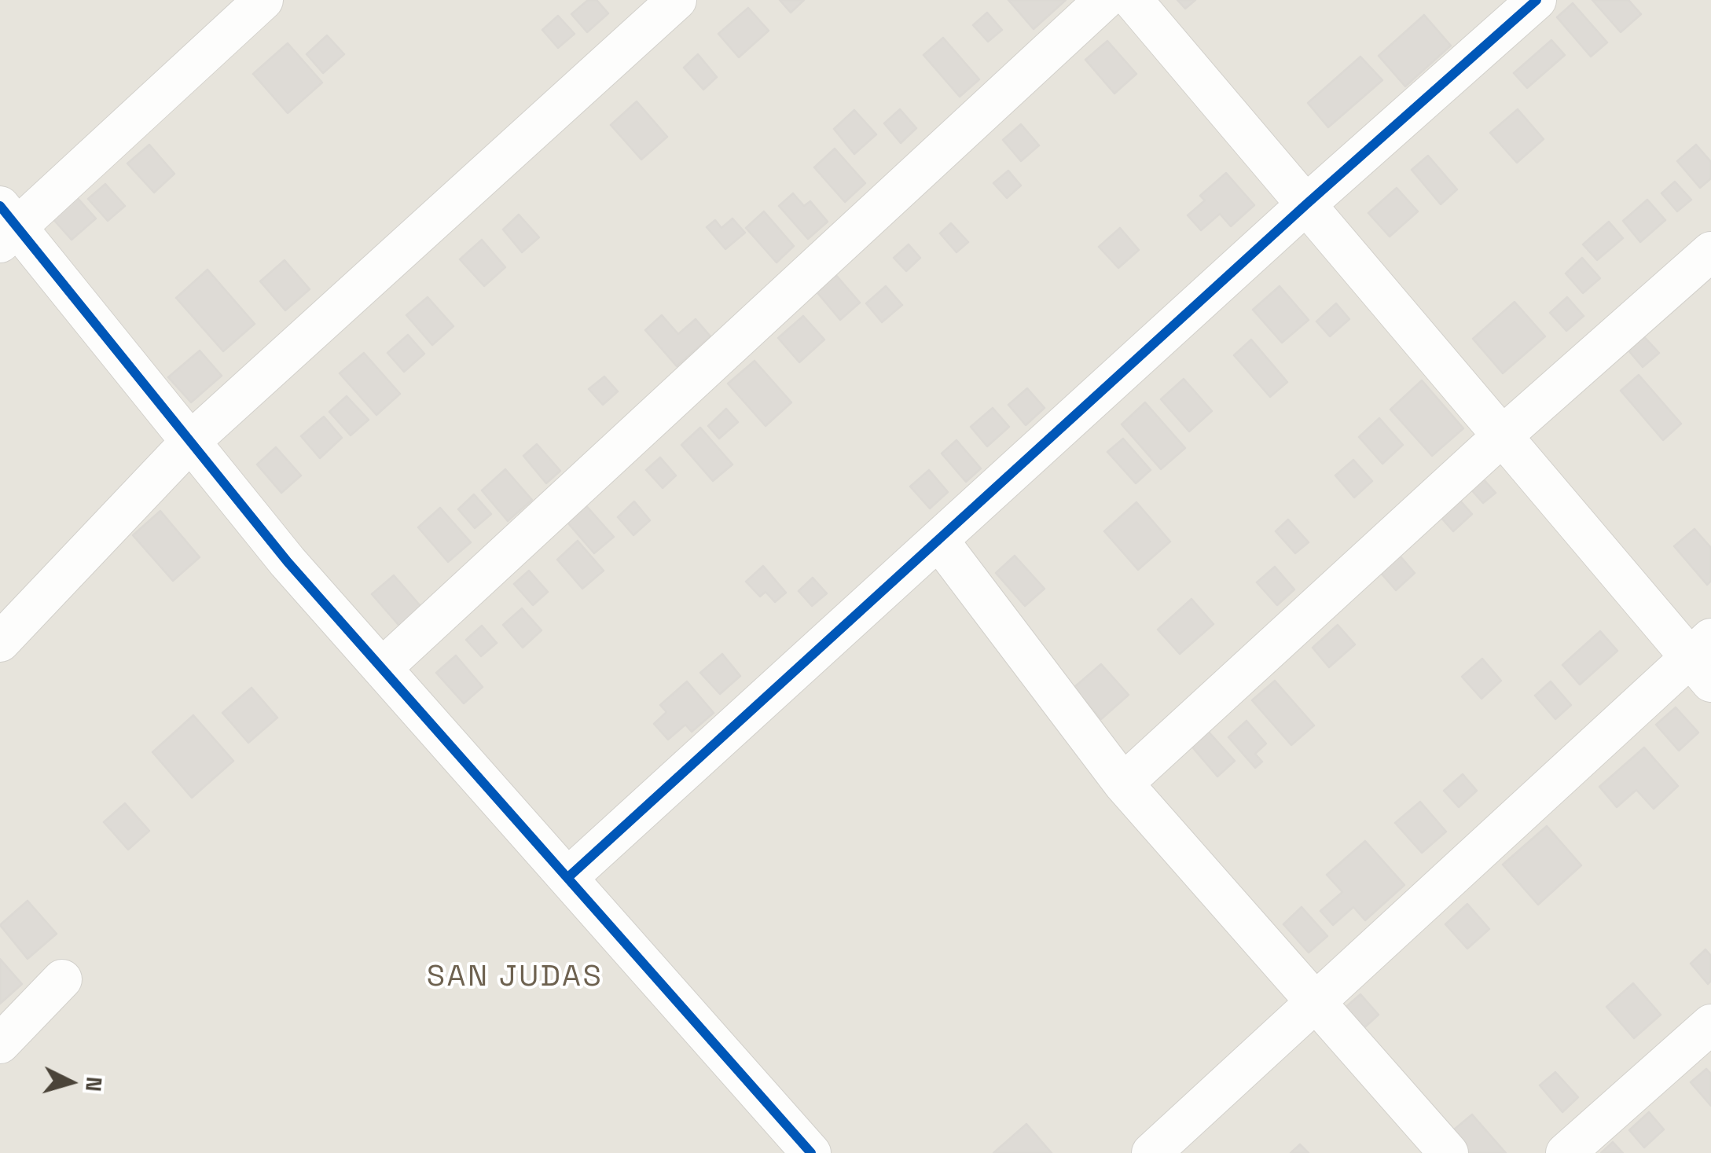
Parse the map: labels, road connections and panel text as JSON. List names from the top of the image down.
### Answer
{
  "districts": ["SAN JUDAS"],
  "north": "right"
}
